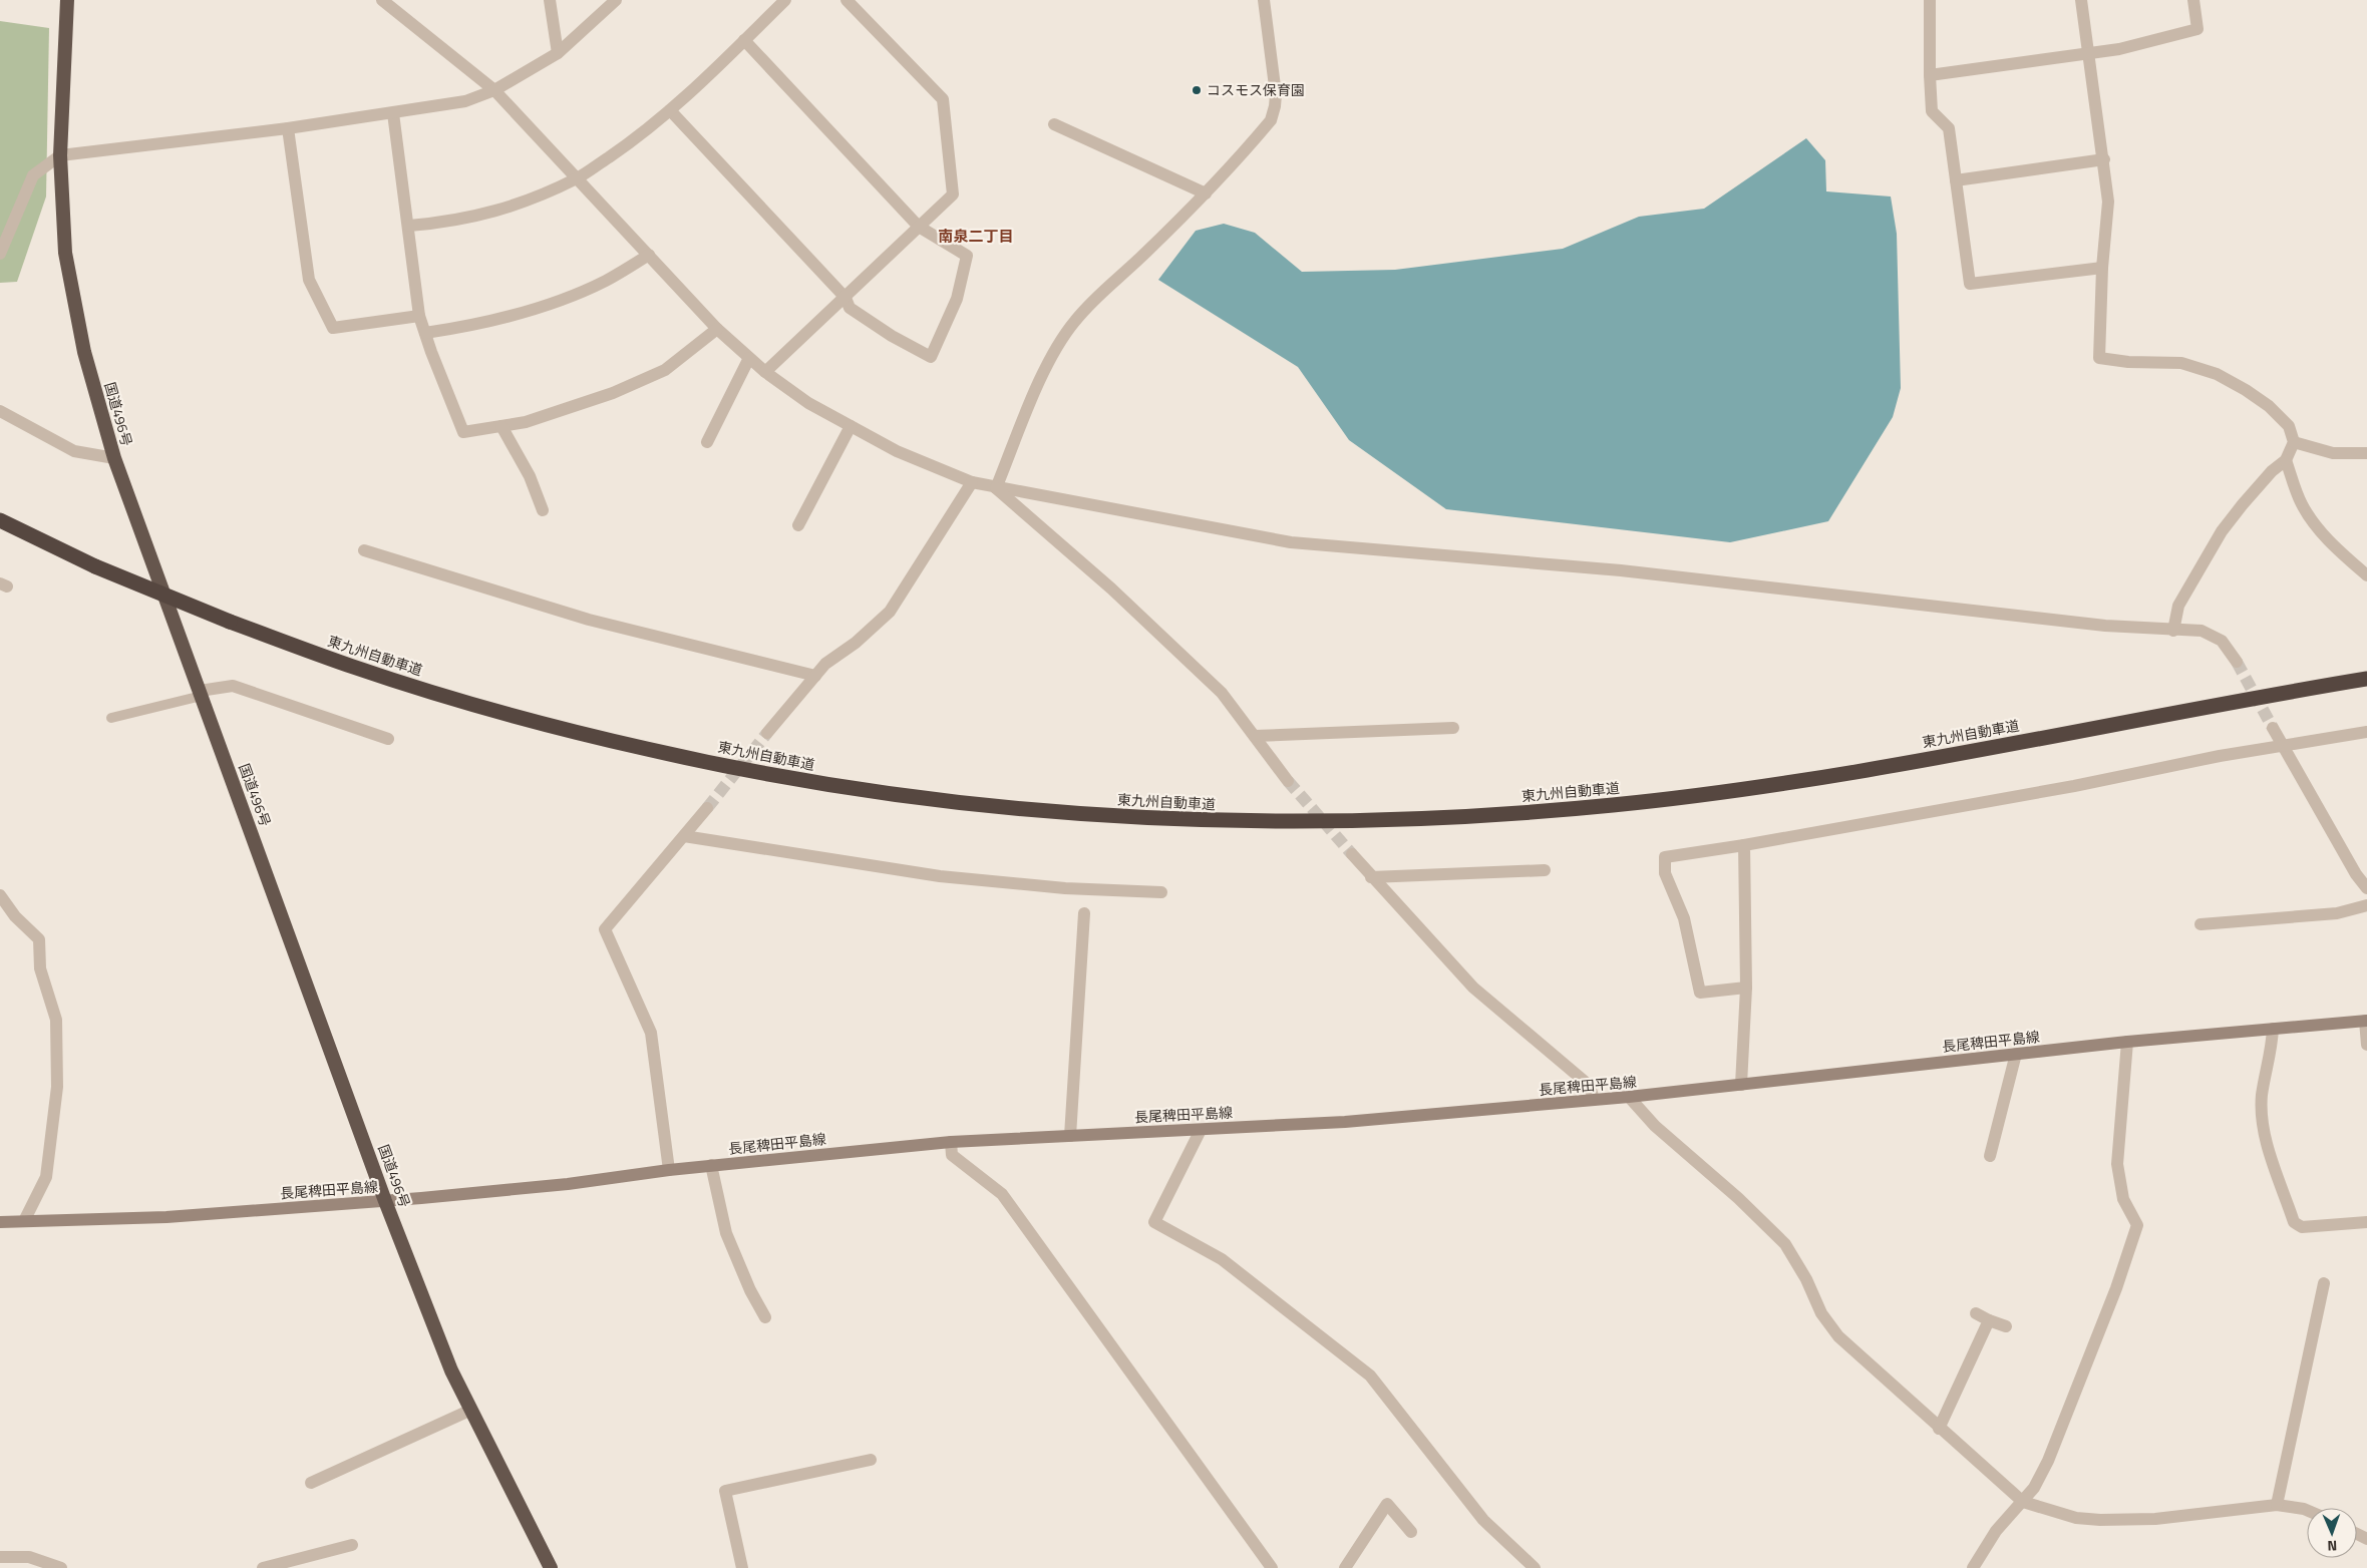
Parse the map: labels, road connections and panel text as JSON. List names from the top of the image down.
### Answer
{
  "streets": {
    "highway": ["国道496号", "東九州自動車道"],
    "main road": ["長尾稗田平島線"]
  },
  "crossings": [
    ["国道496号", "長尾稗田平島線"]
  ],
  "districts": ["南泉二丁目"],
  "places": ["コスモス保育園"],
  "north": "bottom"
}
